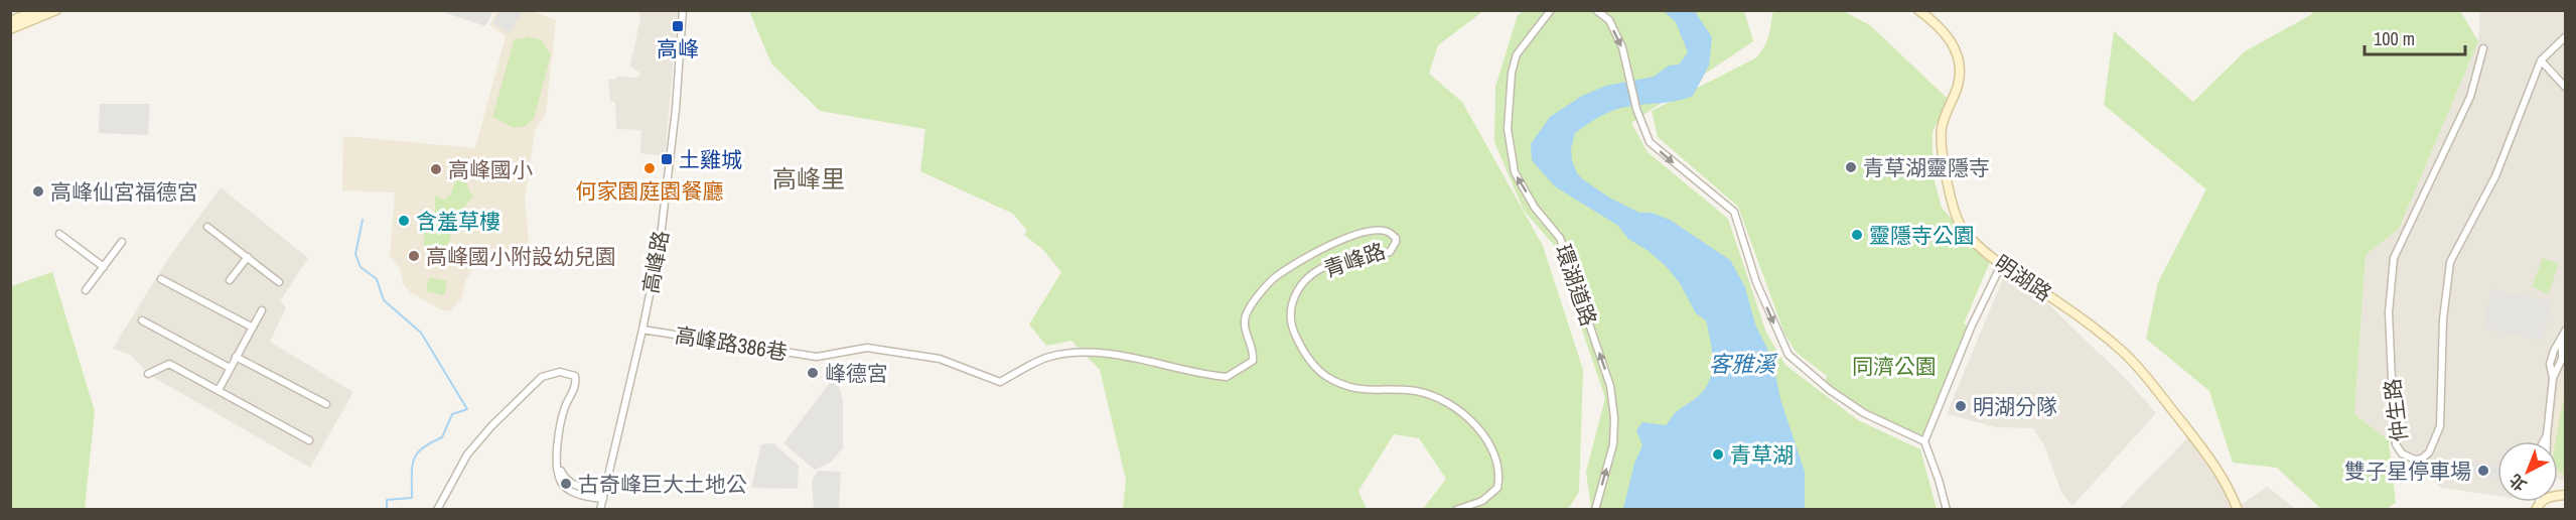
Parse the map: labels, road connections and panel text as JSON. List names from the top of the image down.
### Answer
{
  "streets": {
    "street": [
      "青峰路",
      "高峰路",
      "明湖路",
      "環湖道路",
      "高峰路386巷",
      "仲生路"
    ]
  },
  "crossings": [
    ["青峰路", "高峰路386巷"],
    ["高峰路", "高峰路386巷"]
  ],
  "one_way": ["環湖道路"],
  "districts": ["高峰里"],
  "water": ["客雅溪"],
  "parks": ["同濟公園"],
  "places": {
    "transit": ["高峰", "土雞城"],
    "other": [
      "青草湖靈隱寺",
      "何家園庭園餐廳",
      "高峰國小",
      "高峰仙宮福德宮",
      "含羞草樓",
      "靈隱寺公園",
      "高峰國小附設幼兒園",
      "峰德宮",
      "明湖分隊",
      "青草湖",
      "雙子星停車場",
      "古奇峰巨大土地公"
    ]
  },
  "scale_bar": "100 m",
  "north": "bottom left"
}
